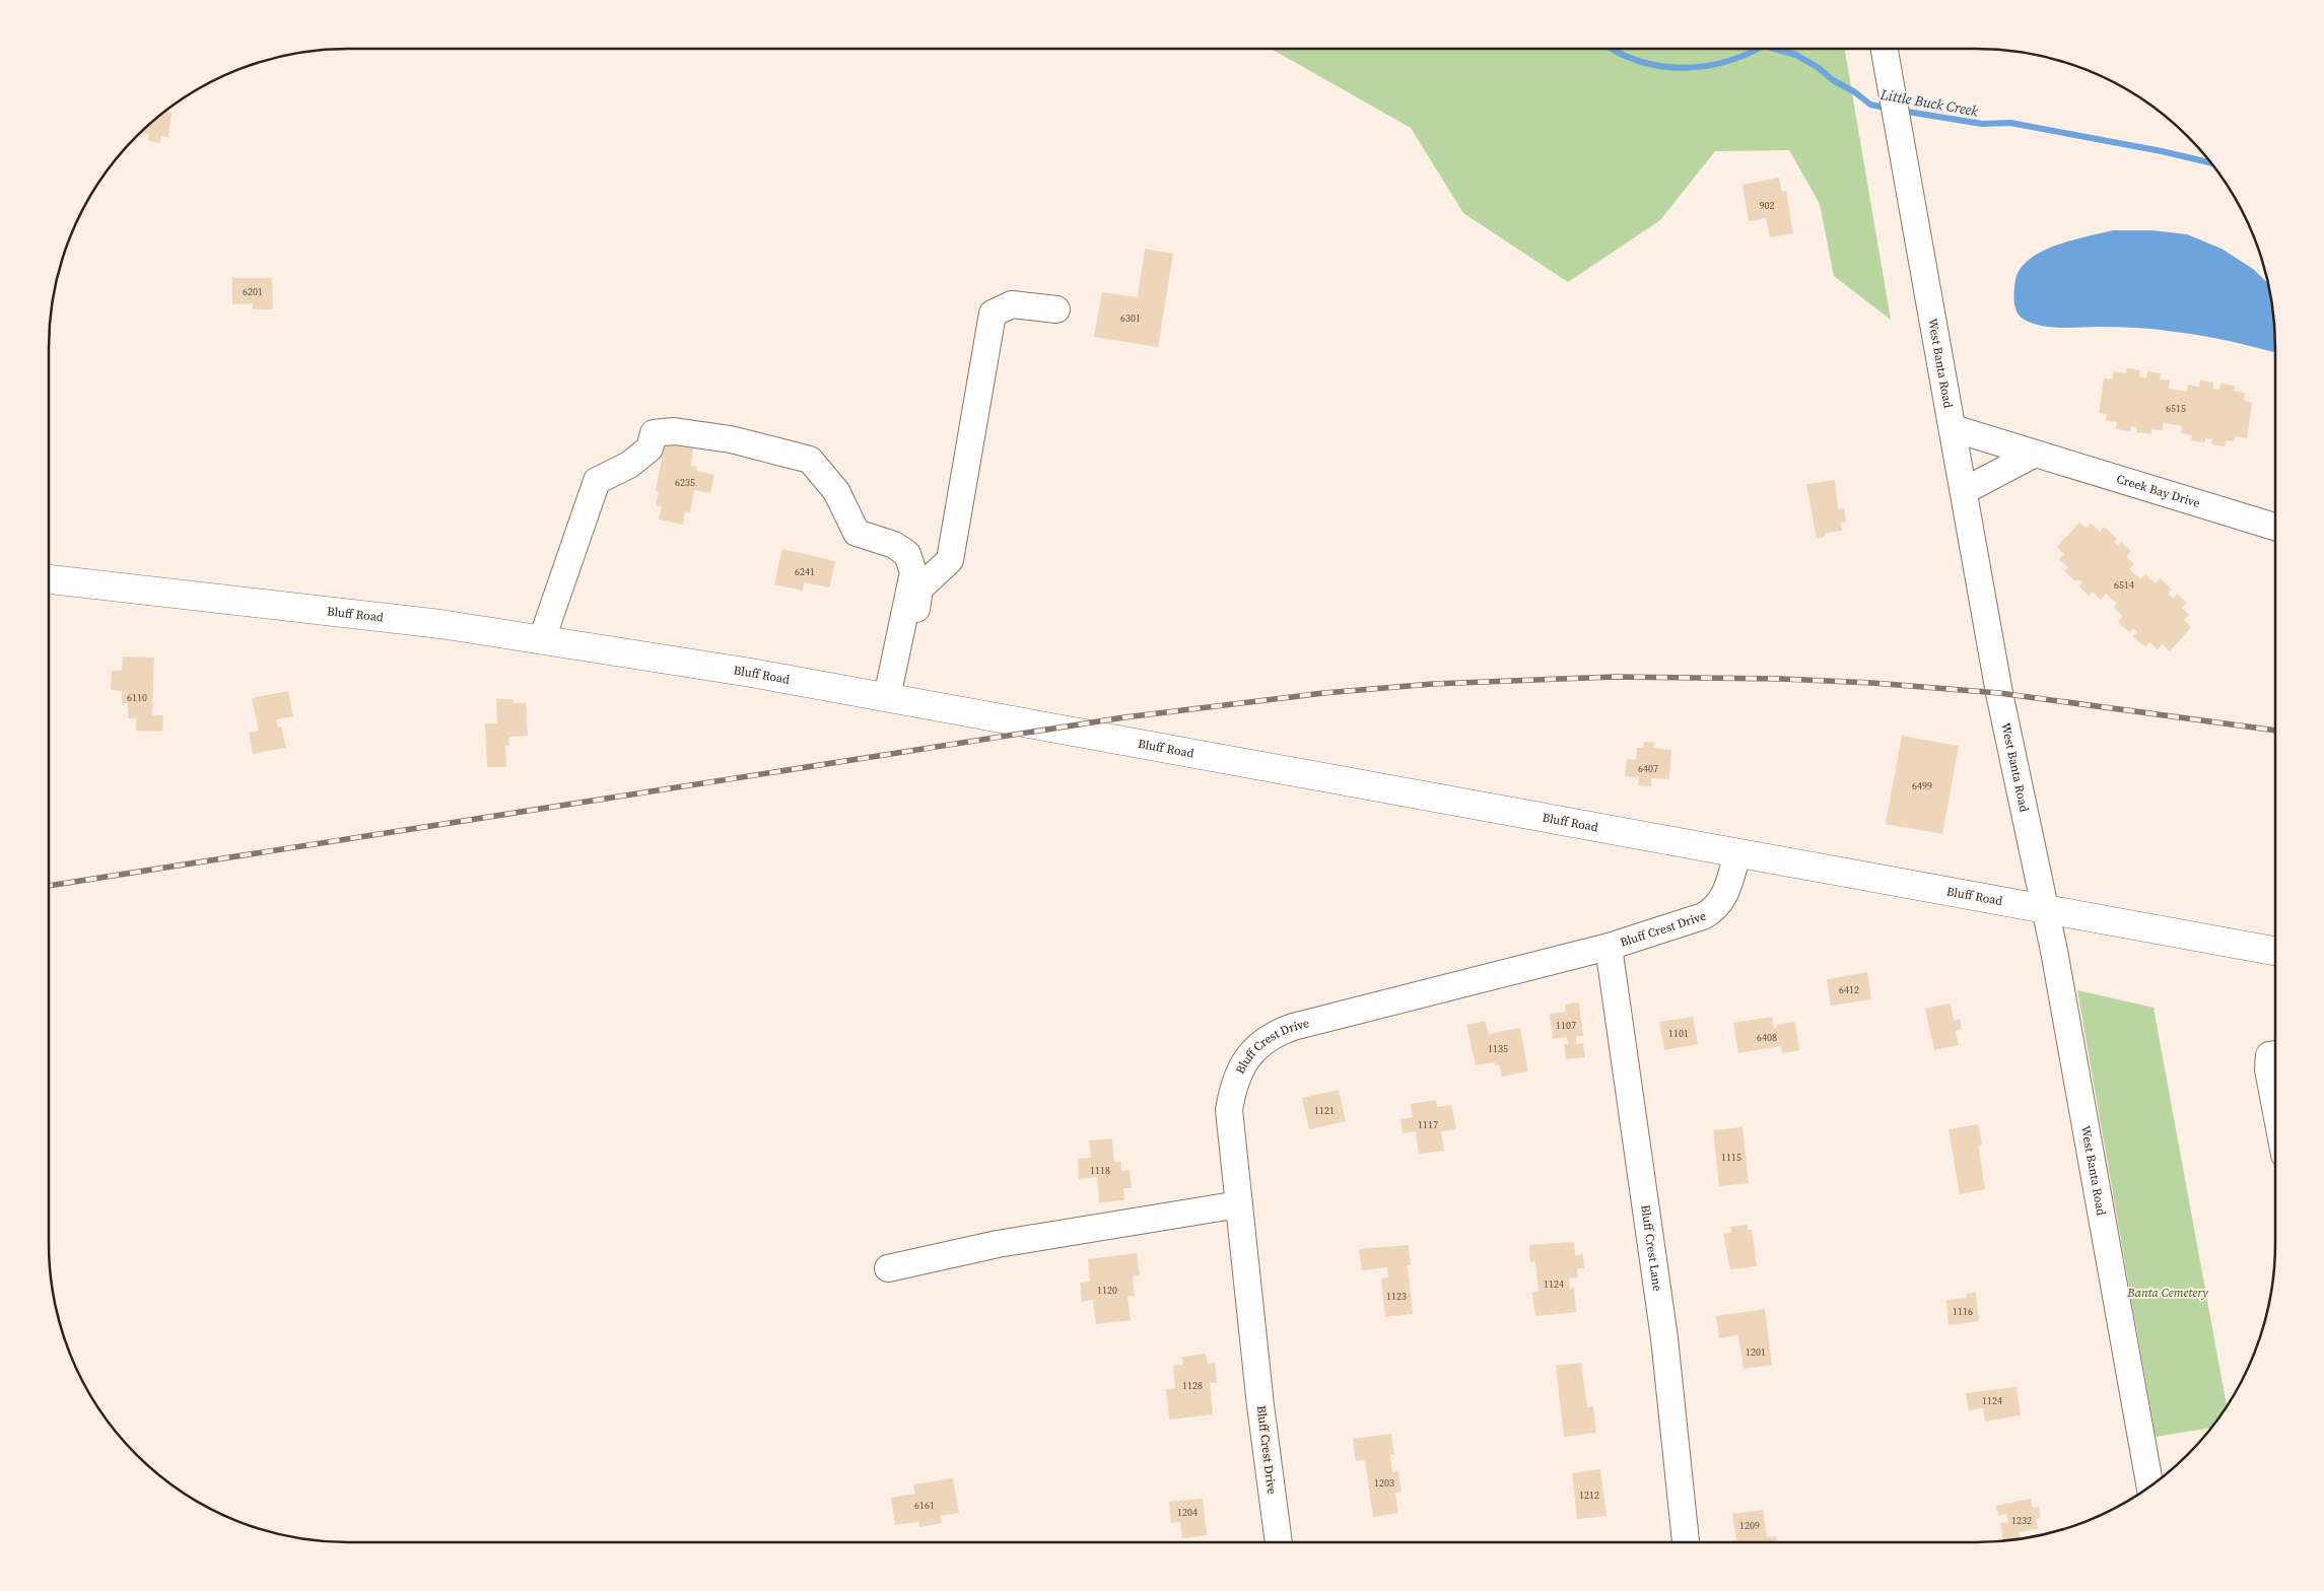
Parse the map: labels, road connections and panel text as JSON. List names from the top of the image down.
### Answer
{
  "streets": {
    "main road": ["Bluff Road"],
    "street": [
      "West Banta Road",
      "Creek Bay Drive",
      "Bluff Crest Drive",
      "Bluff Crest Lane"
    ]
  },
  "crossings": [
    ["West Banta Road", "Creek Bay Drive"],
    ["West Banta Road", "Bluff Road"],
    ["Bluff Road", "Bluff Crest Drive"],
    ["Bluff Crest Drive", "Bluff Crest Lane"]
  ],
  "water": ["Little Buck Creek"],
  "parks": ["Banta Cemetery"],
  "house_numbers": [
    "902",
    "6201",
    "6301",
    "6515",
    "6235",
    "6241",
    "6514",
    "6110",
    "6407",
    "6499",
    "6412",
    "1107",
    "1101",
    "6408",
    "1135",
    "1121",
    "1117",
    "1115",
    "1118",
    "1124",
    "1120",
    "1123",
    "1116",
    "1201",
    "1128",
    "1124",
    "1203",
    "1212",
    "6161",
    "1204",
    "1232",
    "1209"
  ]
}
